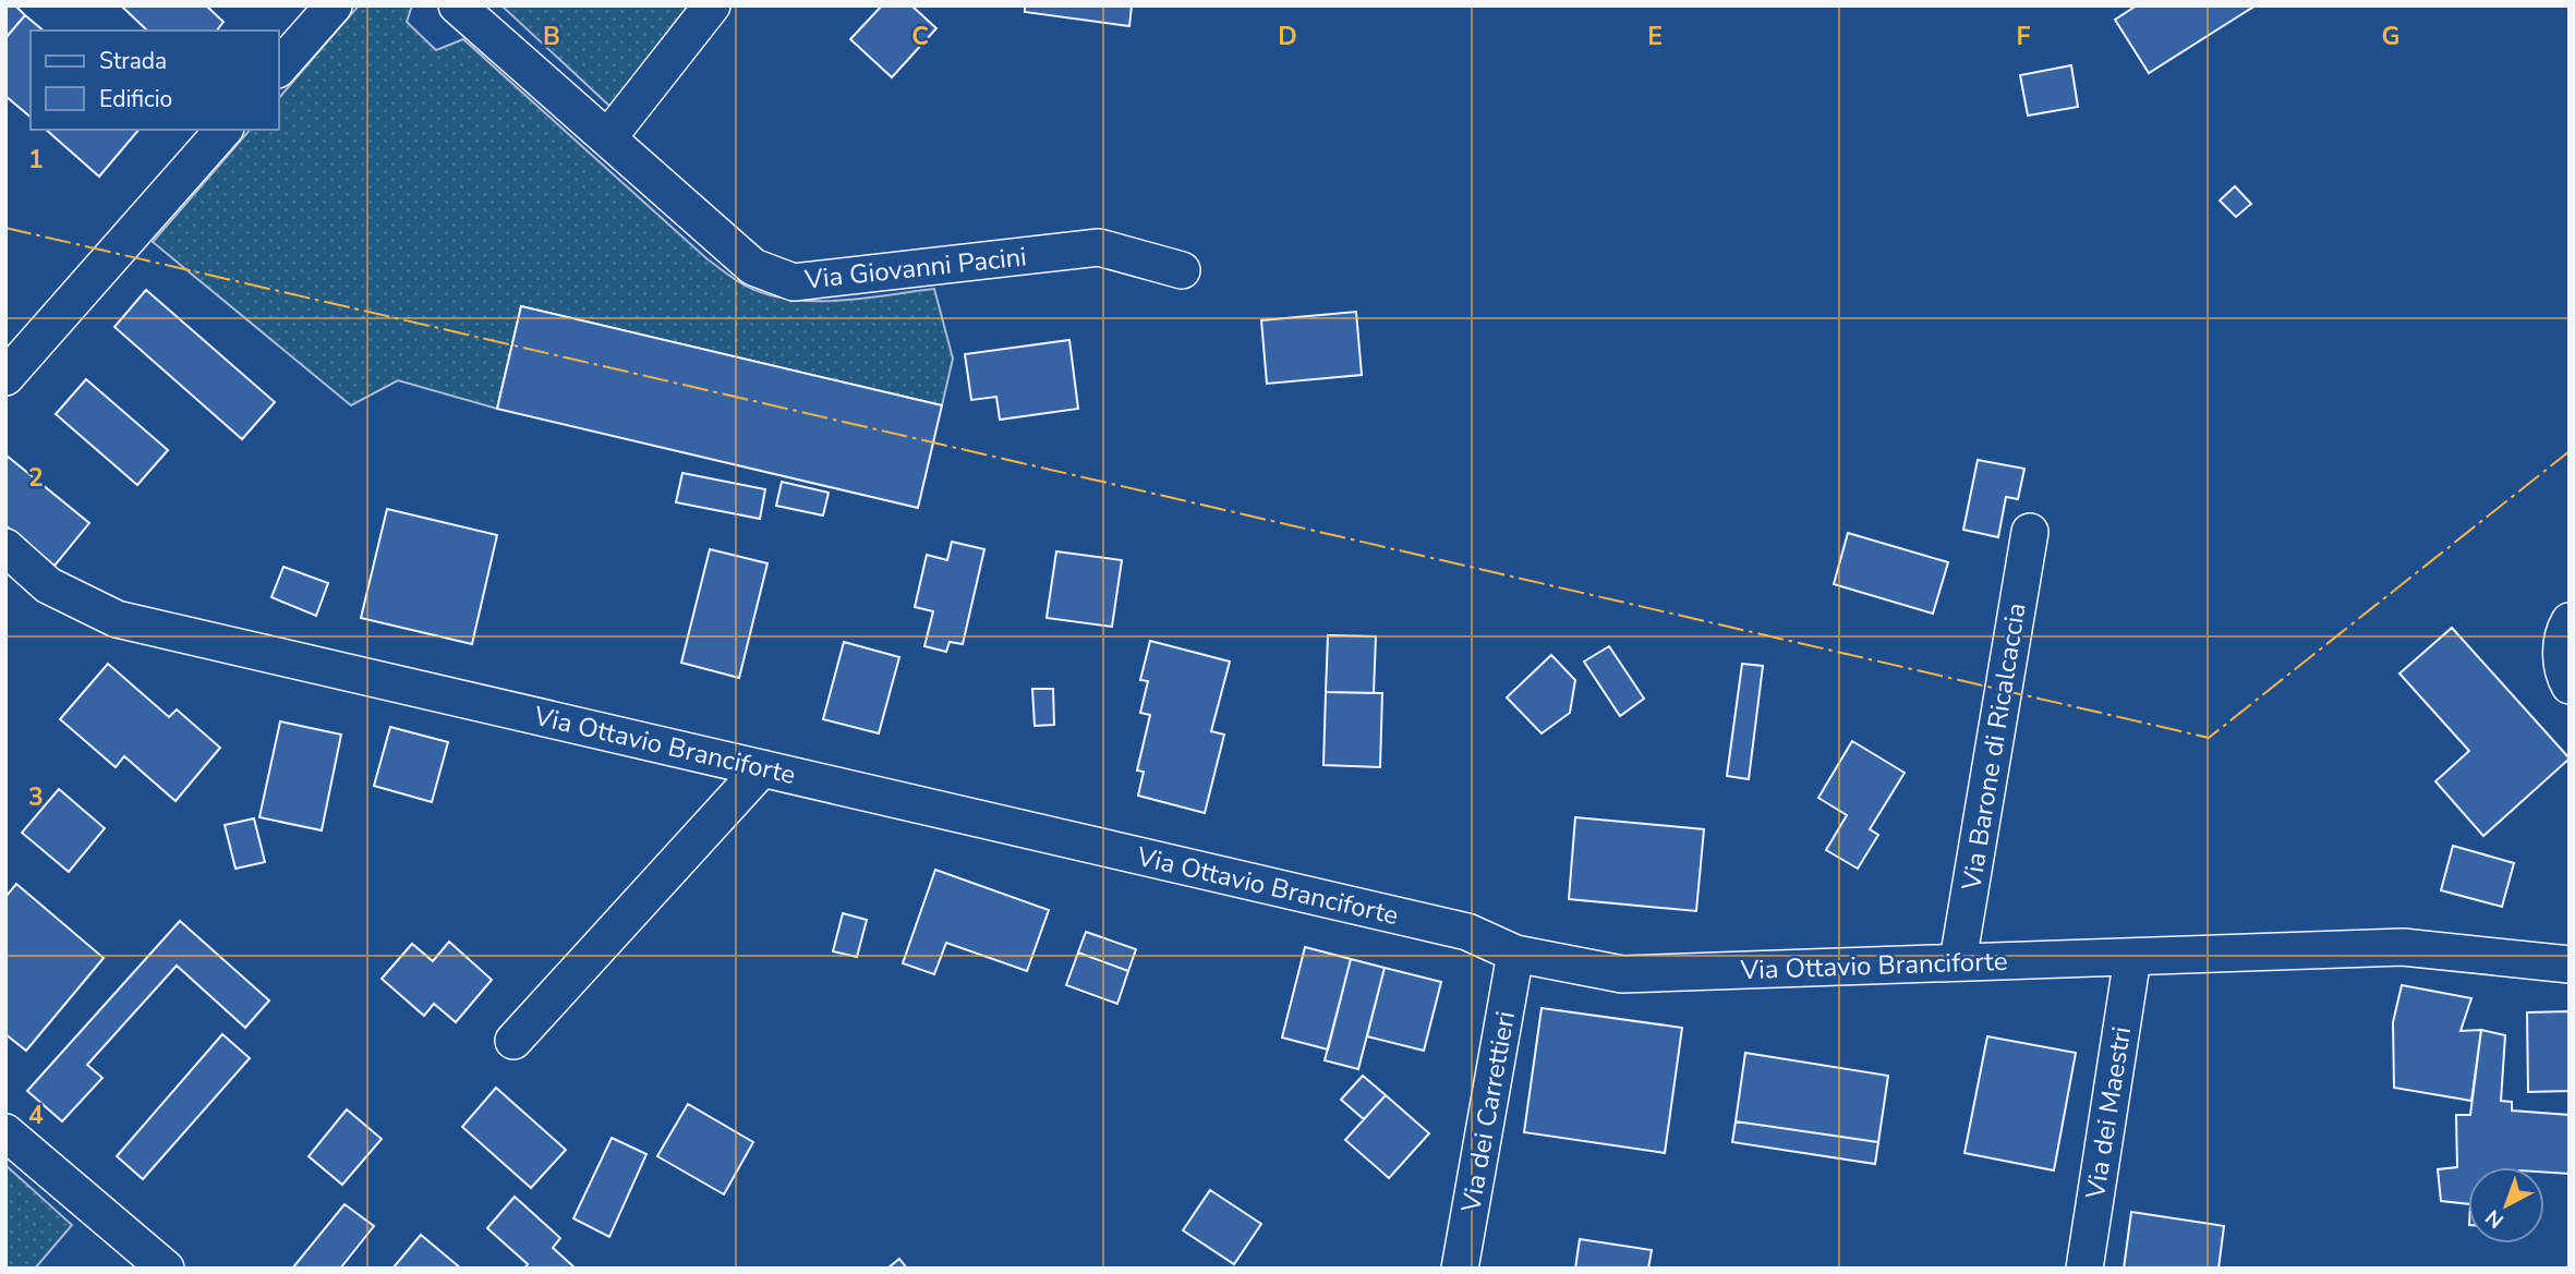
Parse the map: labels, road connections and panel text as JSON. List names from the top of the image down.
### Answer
{
  "streets": {
    "street": [
      "Via Giovanni Pacini",
      "Via Ottavio Branciforte",
      "Via Barone di Ricalcaccia",
      "Via dei Carrettieri",
      "Via dei Maestri"
    ]
  },
  "crossings": [
    ["Via Ottavio Branciforte", "Via Barone di Ricalcaccia"],
    ["Via Ottavio Branciforte", "Via dei Carrettieri"],
    ["Via Ottavio Branciforte", "Via dei Maestri"]
  ],
  "legend": ["Strada", "Edificio"],
  "north": "bottom left",
  "grid": {
    "columns": [
      "B",
      "C",
      "D",
      "E",
      "F",
      "G"
    ],
    "rows": [
      "1",
      "2",
      "3",
      "4"
    ]
  }
}
